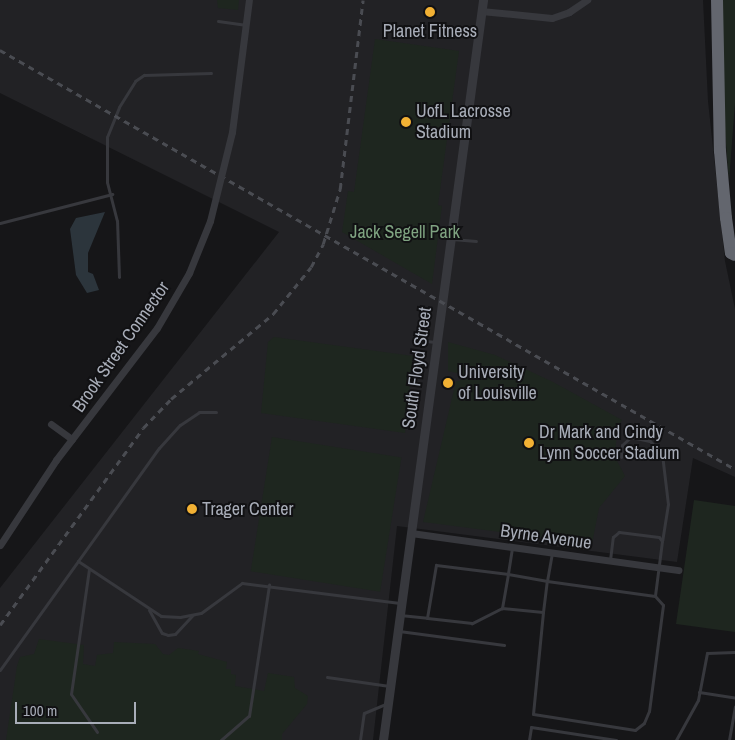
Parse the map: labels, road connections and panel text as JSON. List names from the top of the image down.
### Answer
{
  "streets": {
    "street": ["Brook Street Connector", "South Floyd Street", "Byrne Avenue"]
  },
  "crossings": [
    ["South Floyd Street", "Byrne Avenue"]
  ],
  "parks": ["Jack Segell Park"],
  "places": [
    "Planet Fitness",
    "UofL Lacrosse Stadium",
    "University of Louisville",
    "Dr Mark and Cindy Lynn Soccer Stadium",
    "Trager Center"
  ],
  "scale_bar": "100 m"
}
